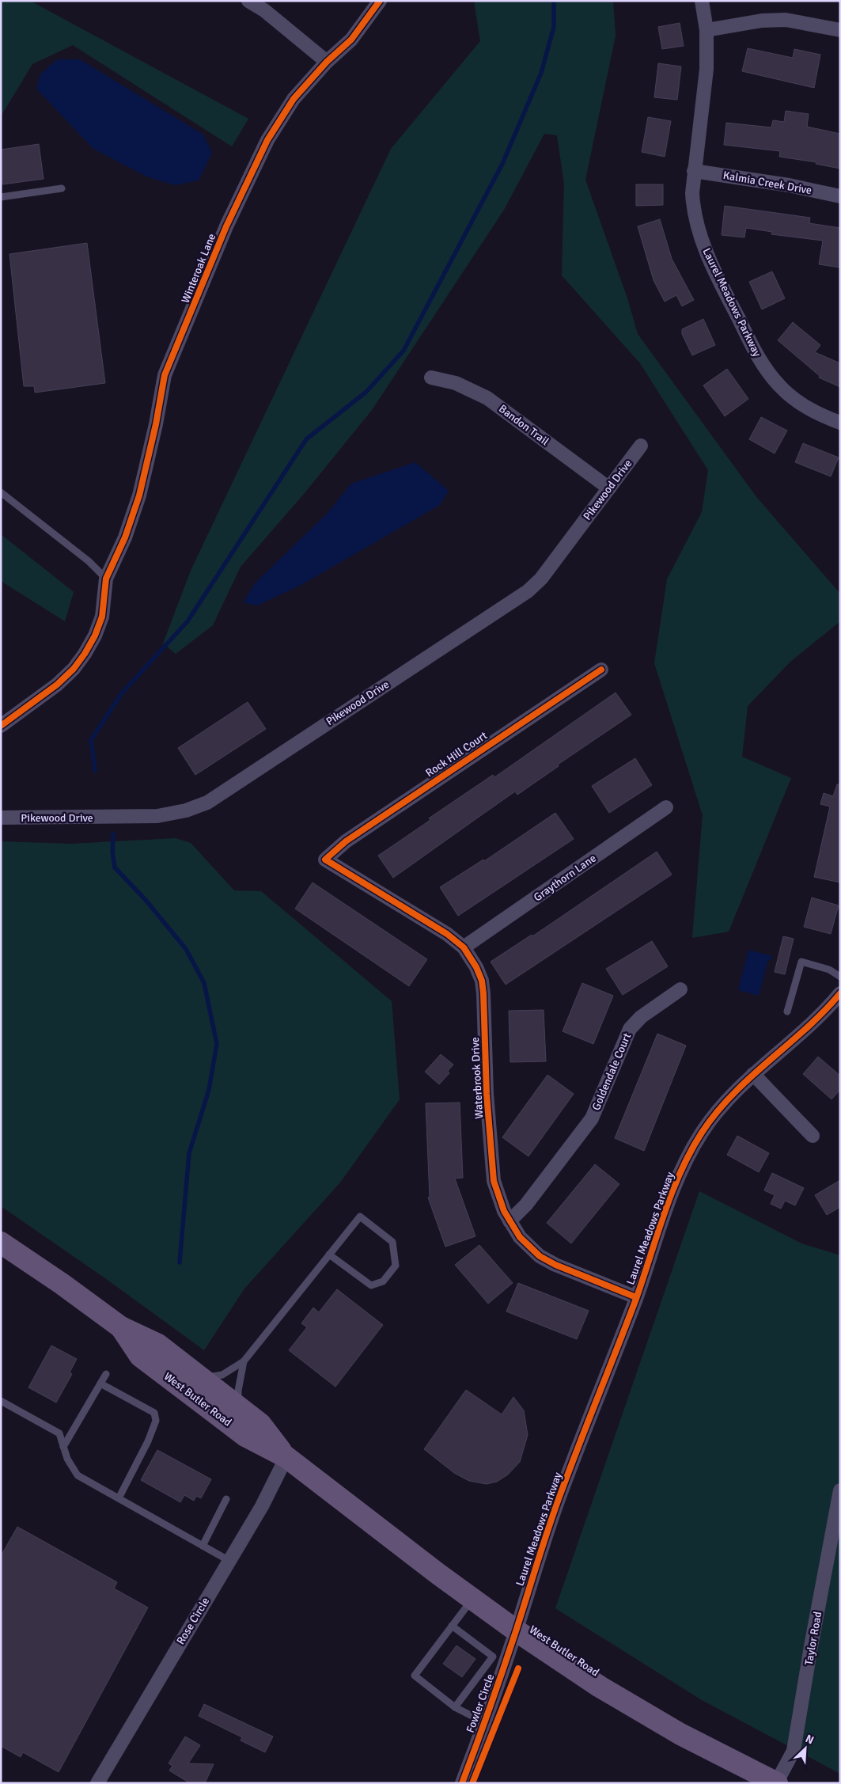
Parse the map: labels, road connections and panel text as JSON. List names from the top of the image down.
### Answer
{
  "streets": {
    "main road": ["West Butler Road"],
    "street": [
      "Kalmia Creek Drive",
      "Winteroak Lane",
      "Laurel Meadows Parkway",
      "Bandon Trail",
      "Pikewood Drive",
      "Rock Hill Court",
      "Graythorn Lane",
      "Goldendale Court",
      "Waterbrook Drive",
      "Rose Circle",
      "Taylor Road",
      "Fowler Circle"
    ]
  },
  "crossings": [
    ["Kalmia Creek Drive", "Laurel Meadows Parkway"],
    ["Laurel Meadows Parkway", "Waterbrook Drive"],
    ["Laurel Meadows Parkway", "West Butler Road"],
    ["Laurel Meadows Parkway", "Fowler Circle"],
    ["Bandon Trail", "Pikewood Drive"],
    ["Rock Hill Court", "Waterbrook Drive"],
    ["Graythorn Lane", "Waterbrook Drive"],
    ["Goldendale Court", "Waterbrook Drive"],
    ["West Butler Road", "Rose Circle"],
    ["West Butler Road", "Taylor Road"],
    ["West Butler Road", "Fowler Circle"]
  ],
  "north": "top right"
}
